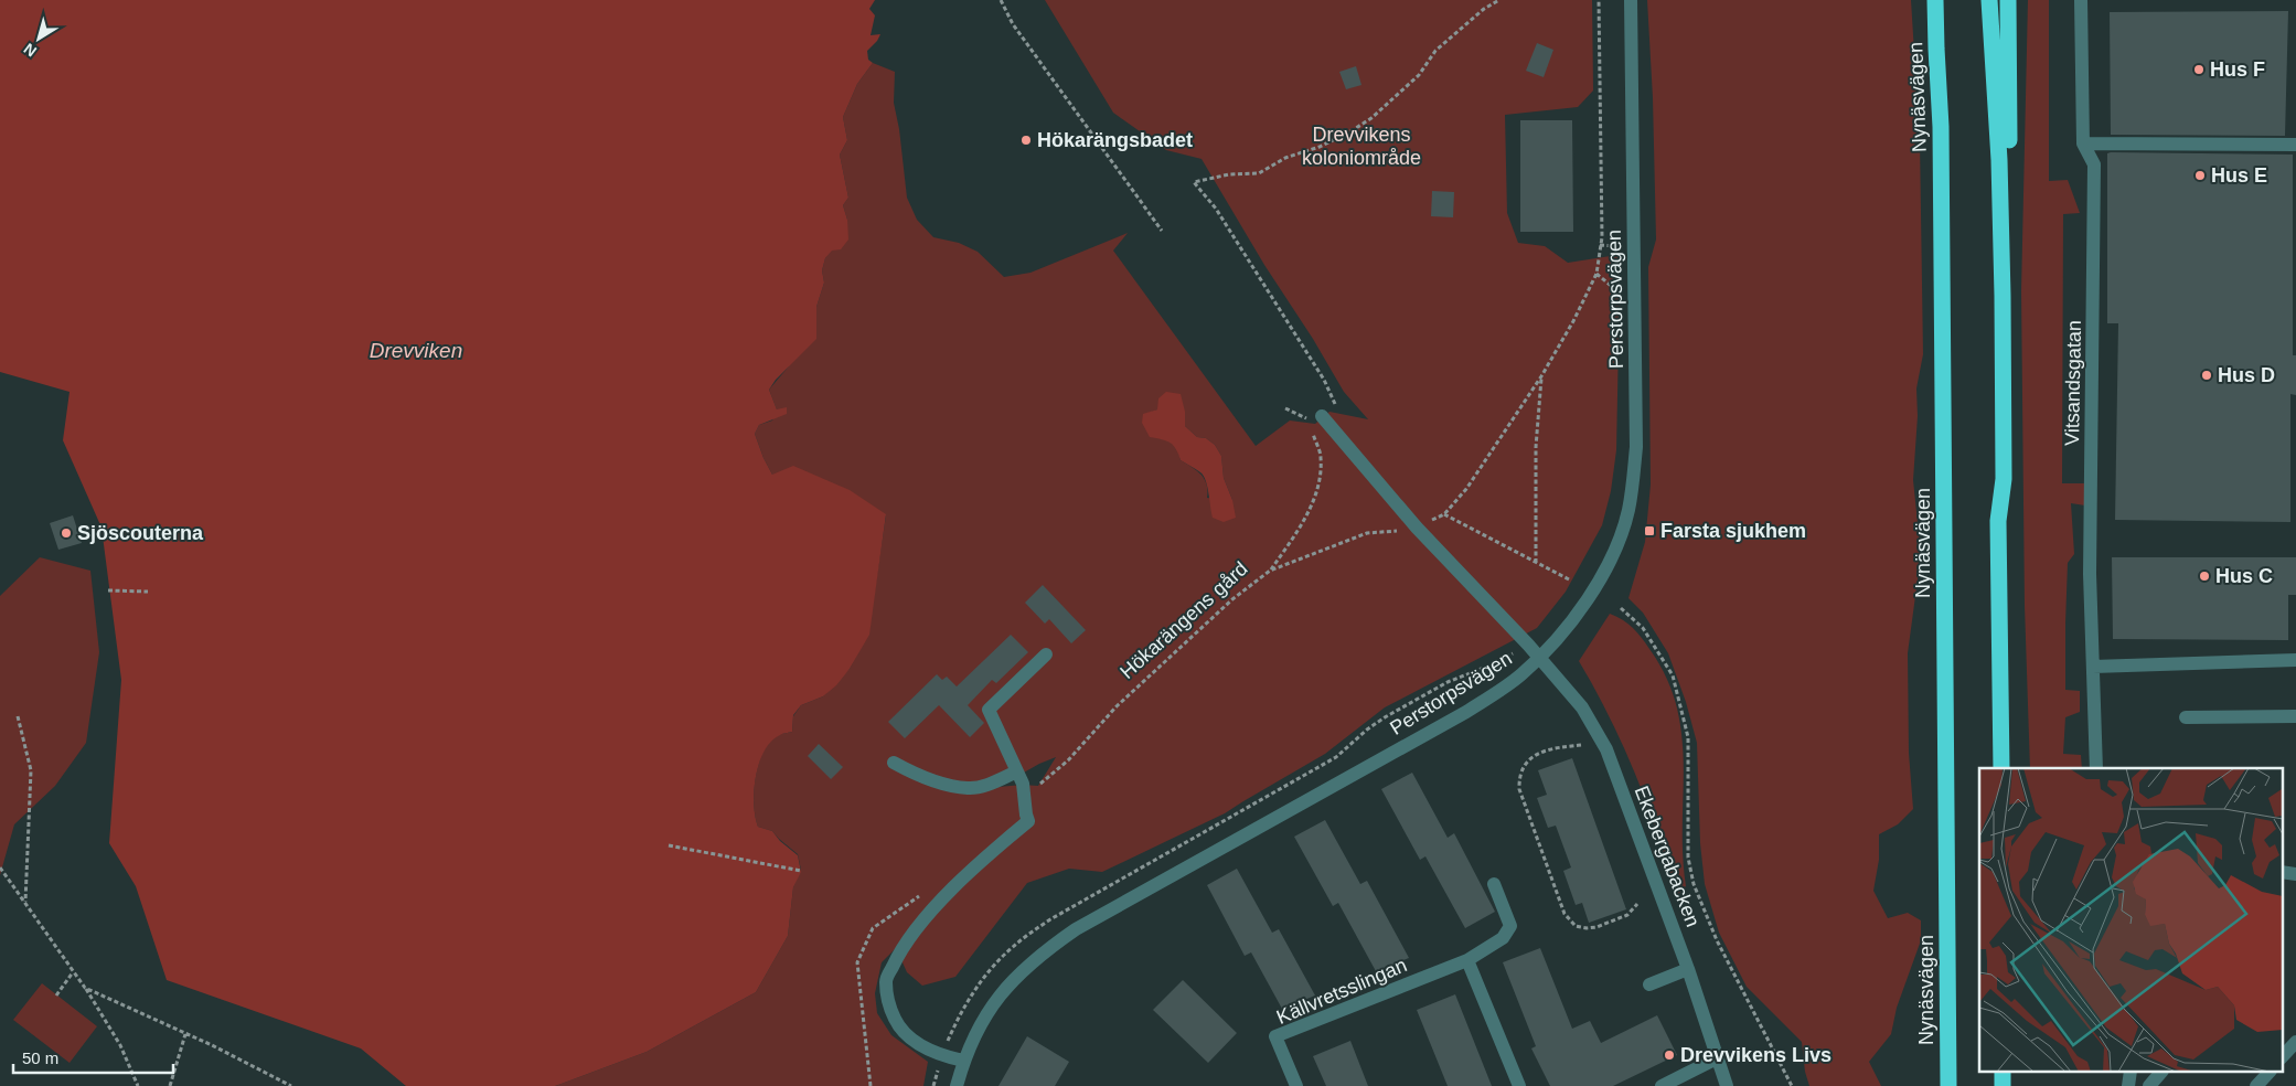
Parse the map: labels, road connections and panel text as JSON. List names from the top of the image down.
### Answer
{
  "streets": {
    "highway": ["Nynäsvägen"],
    "street": [
      "Perstorpsvägen",
      "Vitsandsgatan",
      "Ekebergabacken",
      "Källvretsslingan"
    ],
    "path": ["Hökarängens gård"]
  },
  "crossings": [
    ["Perstorpsvägen", "Ekebergabacken"],
    ["Hökarängens gård", "Ekebergabacken"]
  ],
  "water": ["Drevviken"],
  "parks": ["Drevvikens koloniområde"],
  "places": {
    "other": [
      "Hus F",
      "Hökarängsbadet",
      "Hus E",
      "Hus D",
      "Sjöscouterna",
      "Hus C",
      "Drevvikens Livs"
    ],
    "transit": ["Farsta sjukhem"]
  },
  "scale_bar": "50 m",
  "north": "bottom left"
}
